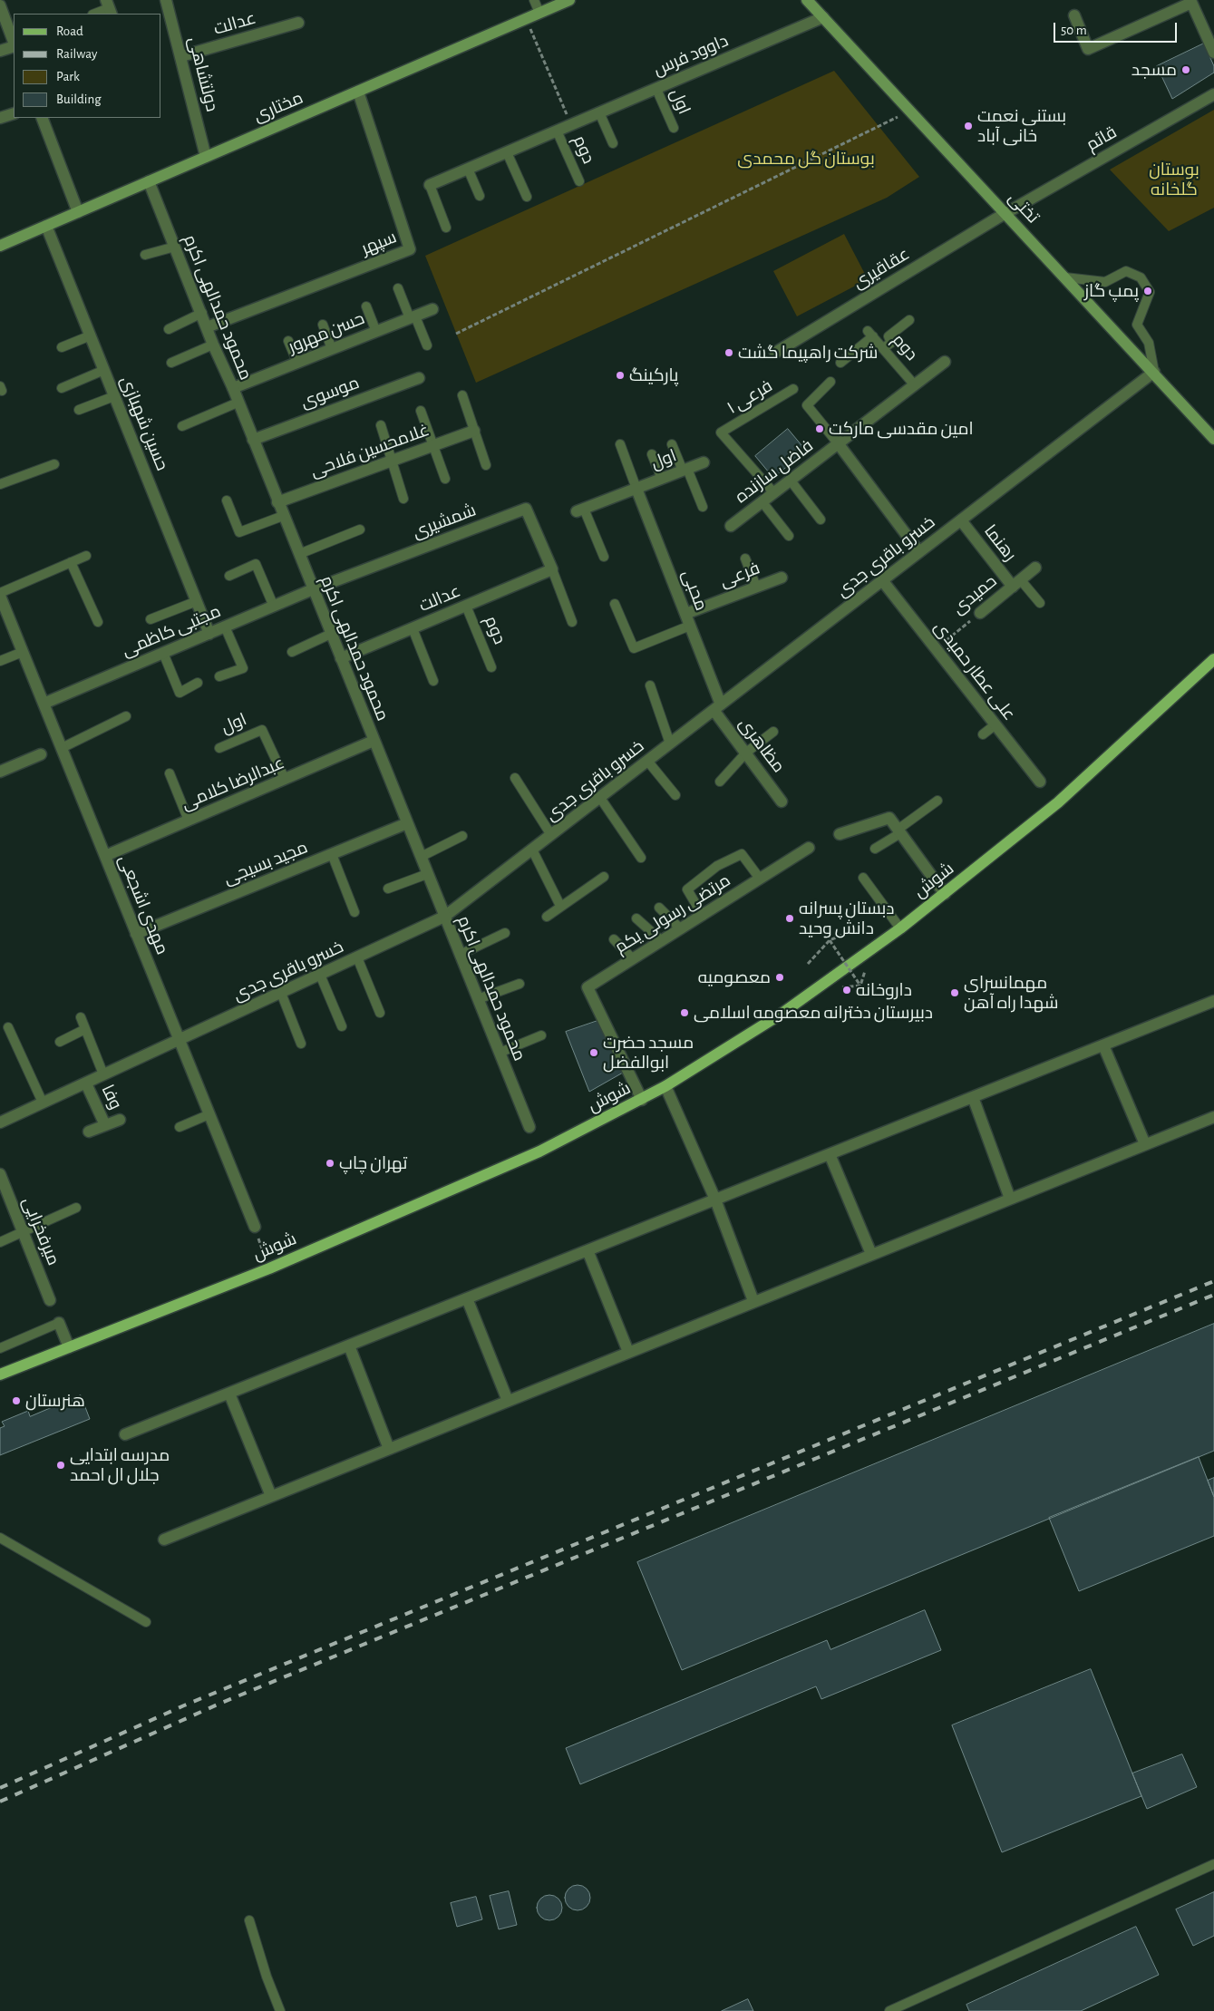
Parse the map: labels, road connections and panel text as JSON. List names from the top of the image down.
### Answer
{
  "streets": {
    "main road": ["مختاری", "تختی", "شوش"],
    "street": [
      "عدالت",
      "داوود فرس",
      "دولتشاهی",
      "اول",
      "قائم",
      "سپهر",
      "عقاقیری",
      "محمود حمدالهی اکرم",
      "حسن مهرور",
      "موسوی",
      "حسین شهبازی",
      "غلامحسین فلاحی",
      "فاضل سازنده",
      "شمشیری",
      "رهنما",
      "خسرو باقری جدی",
      "فرعی",
      "محبی",
      "حمیدی",
      "مجتبی کاظمی",
      "علی عطار حمیدی",
      "مظاهری",
      "عبدالرضا کلامی",
      "مجید بسیجی",
      "مهدی اشجعی",
      "مرتضی رسولی یکم",
      "وفا",
      "میرفخرایی"
    ],
    "lane": ["دوم", "فرعی ۱"]
  },
  "crossings": [
    ["عدالت", "دولتشاهی"],
    ["عدالت", "دوم"],
    ["عدالت", "محمود حمدالهی اکرم"],
    ["عدالت", "شمشیری"],
    ["داوود فرس", "اول"],
    ["داوود فرس", "دوم"],
    ["داوود فرس", "تختی"],
    ["دولتشاهی", "مختاری"],
    ["اول", "محبی"],
    ["اول", "عبدالرضا کلامی"],
    ["مختاری", "سپهر"],
    ["مختاری", "محمود حمدالهی اکرم"],
    ["مختاری", "حسین شهبازی"],
    ["قائم", "تختی"],
    ["قائم", "عقاقیری"],
    ["دوم", "فاضل سازنده"],
    ["تختی", "عقاقیری"],
    ["تختی", "خسرو باقری جدی"],
    ["سپهر", "محمود حمدالهی اکرم"],
    ["محمود حمدالهی اکرم", "حسن مهرور"],
    ["محمود حمدالهی اکرم", "موسوی"],
    ["محمود حمدالهی اکرم", "غلامحسین فلاحی"],
    ["محمود حمدالهی اکرم", "شمشیری"],
    ["محمود حمدالهی اکرم", "خسرو باقری جدی"],
    ["محمود حمدالهی اکرم", "مجتبی کاظمی"],
    ["محمود حمدالهی اکرم", "عبدالرضا کلامی"],
    ["محمود حمدالهی اکرم", "مجید بسیجی"],
    ["فرعی ۱", "فاضل سازنده"],
    ["حسین شهبازی", "مجتبی کاظمی"],
    ["فاضل سازنده", "خسرو باقری جدی"],
    ["شمشیری", "مجتبی کاظمی"],
    ["رهنما", "خسرو باقری جدی"],
    ["رهنما", "حمیدی"],
    ["خسرو باقری جدی", "محبی"],
    ["خسرو باقری جدی", "علی عطار حمیدی"],
    ["خسرو باقری جدی", "مظاهری"],
    ["خسرو باقری جدی", "مهدی اشجعی"],
    ["خسرو باقری جدی", "وفا"],
    ["فرعی", "محبی"],
    ["محبی", "مظاهری"],
    ["حمیدی", "علی عطار حمیدی"],
    ["مجتبی کاظمی", "مهدی اشجعی"],
    ["عبدالرضا کلامی", "مهدی اشجعی"],
    ["مجید بسیجی", "مهدی اشجعی"],
    ["شوش", "مرتضی رسولی یکم"]
  ],
  "parks": ["بوستان گل محمدی", "بوستان گلخانه"],
  "places": [
    "مسجد",
    "بستنی نعمت خانی آباد",
    "پمپ گاز",
    "شركت راهپيما گشت",
    "پارکینگ",
    "امین مقدسی مارکت",
    "دبستان پسرانه دانش وحید",
    "معصومیه",
    "داروخانه",
    "مهمانسرای شهدا راه آهن",
    "دبیرستان دخترانه معصومه اسلامی",
    "مسجد حضرت ابوالفضل",
    "تهران چاپ",
    "هنرستان",
    "مدرسه ابتدایی جلال ال احمد"
  ],
  "legend": [
    "Road",
    "Railway",
    "Park",
    "Building"
  ],
  "scale_bar": "50 m"
}
